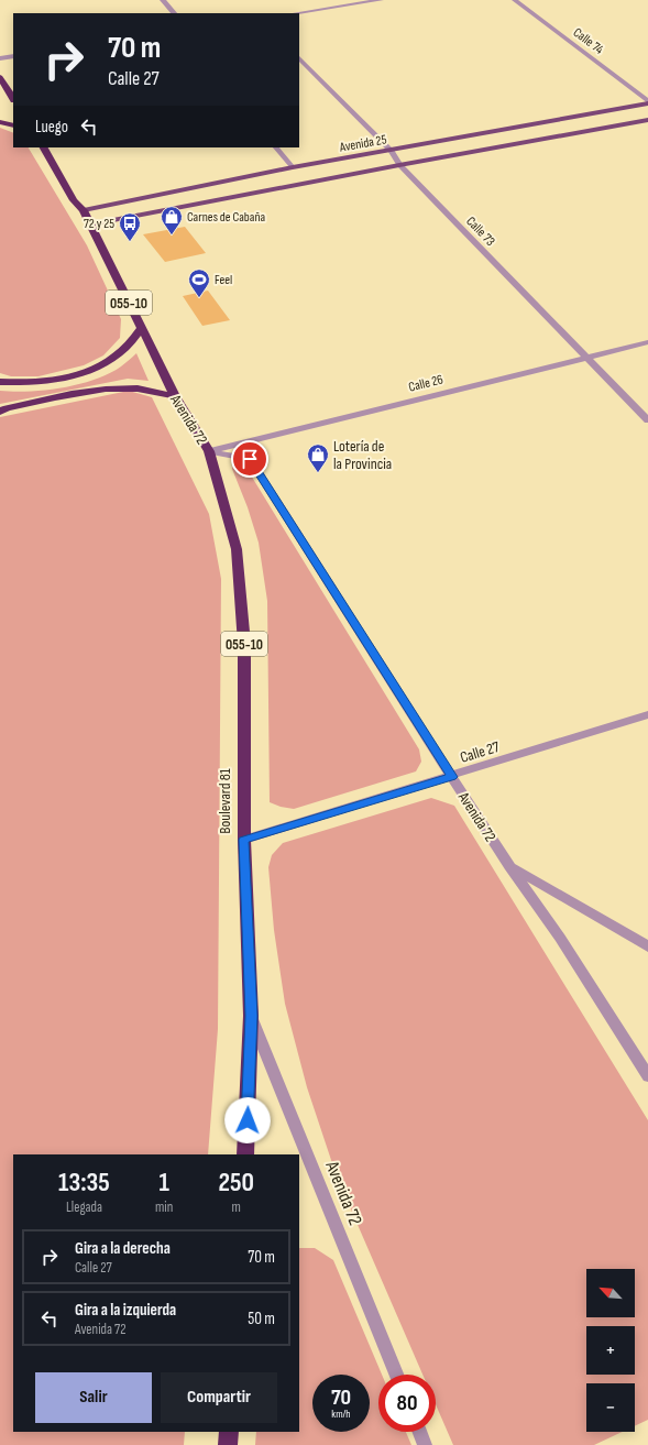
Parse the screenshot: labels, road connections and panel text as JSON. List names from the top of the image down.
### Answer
{
  "streets": {
    "highway": ["055-10", "Avenida 72", "Boulevard 81"],
    "main road": ["Avenida 25"],
    "street": [
      "Calle 74",
      "Calle 73",
      "Calle 26",
      "Calle 27"
    ]
  },
  "crossings": [
    ["Calle 74", "Avenida 25"],
    ["Avenida 25", "Calle 73"],
    ["Avenida 25", "Avenida 72"],
    ["Calle 73", "Calle 26"],
    ["Calle 26", "Avenida 72"],
    ["Calle 26", "Boulevard 81"],
    ["Avenida 72", "Calle 27"],
    ["Avenida 72", "Boulevard 81"],
    ["Calle 27", "Boulevard 81"]
  ],
  "places": {
    "shop": ["Carnes de Cabaña", "Lotería de la Provincia"],
    "bus stop": ["72 y 25"],
    "sports": ["Feel"]
  },
  "north": "top left",
  "page": {
    "turn": ["70 m", "Calle 27"],
    "then": "Luego",
    "eta": [
      "13:35",
      "Llegada",
      "1",
      "min",
      "250",
      "m"
    ],
    "list": [
      {
        "name": "Gira a la derecha",
        "note": "Calle 27",
        "value": "70 m"
      },
      {
        "name": "Gira a la izquierda",
        "note": "Avenida 72",
        "value": "50 m"
      }
    ],
    "map_buttons": ["+", "−"],
    "buttons": ["Salir", "Compartir"],
    "speed": "70 km/h",
    "limit": "80"
  }
}
